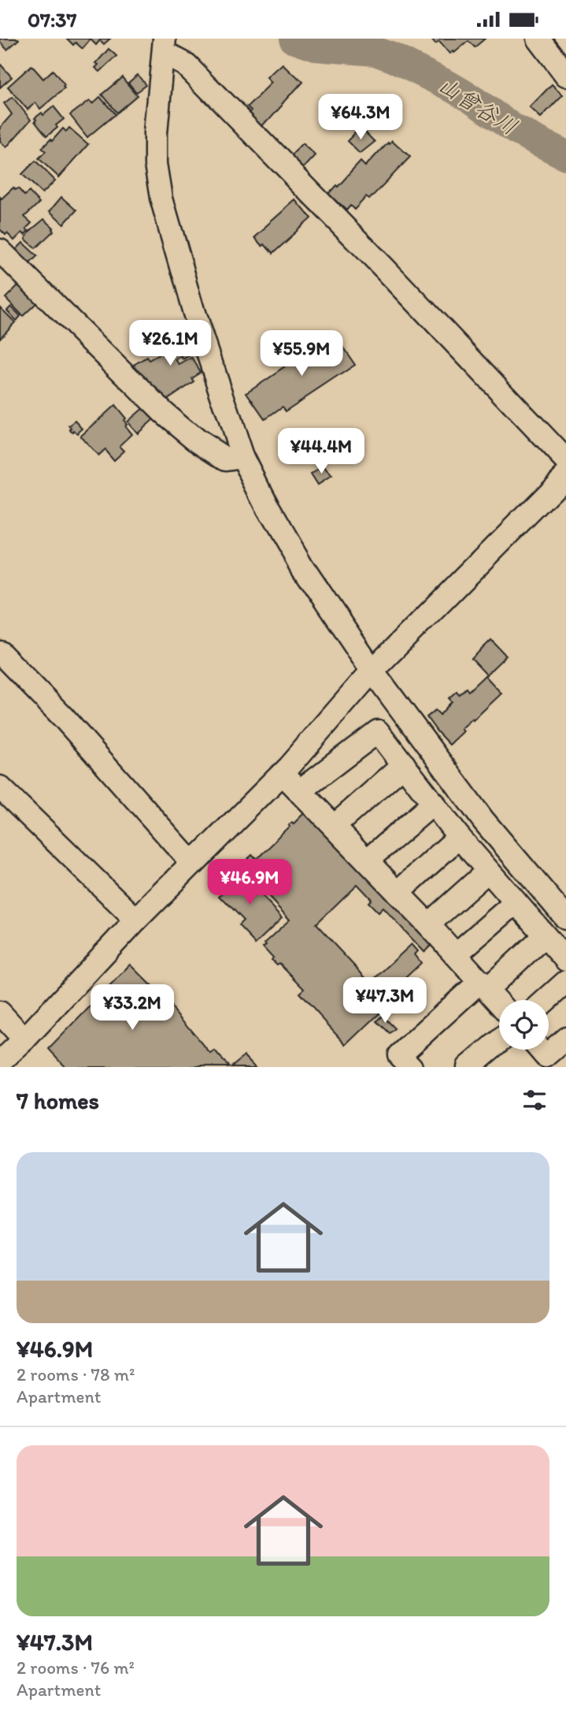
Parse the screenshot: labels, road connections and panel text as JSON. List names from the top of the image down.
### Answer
{
  "water": ["山曾谷川"],
  "page": {
    "status": "07:37",
    "price": [
      "¥64.3M",
      "¥26.1M",
      "¥55.9M",
      "¥44.4M",
      "¥46.9M",
      "¥47.3M",
      "¥33.2M"
    ],
    "heading": "7 homes",
    "list": [
      {
        "name": "¥46.9M",
        "note": "2 rooms · 78 m² · Apartment"
      },
      {
        "name": "¥47.3M",
        "note": "2 rooms · 76 m² · Apartment"
      }
    ]
  }
}
